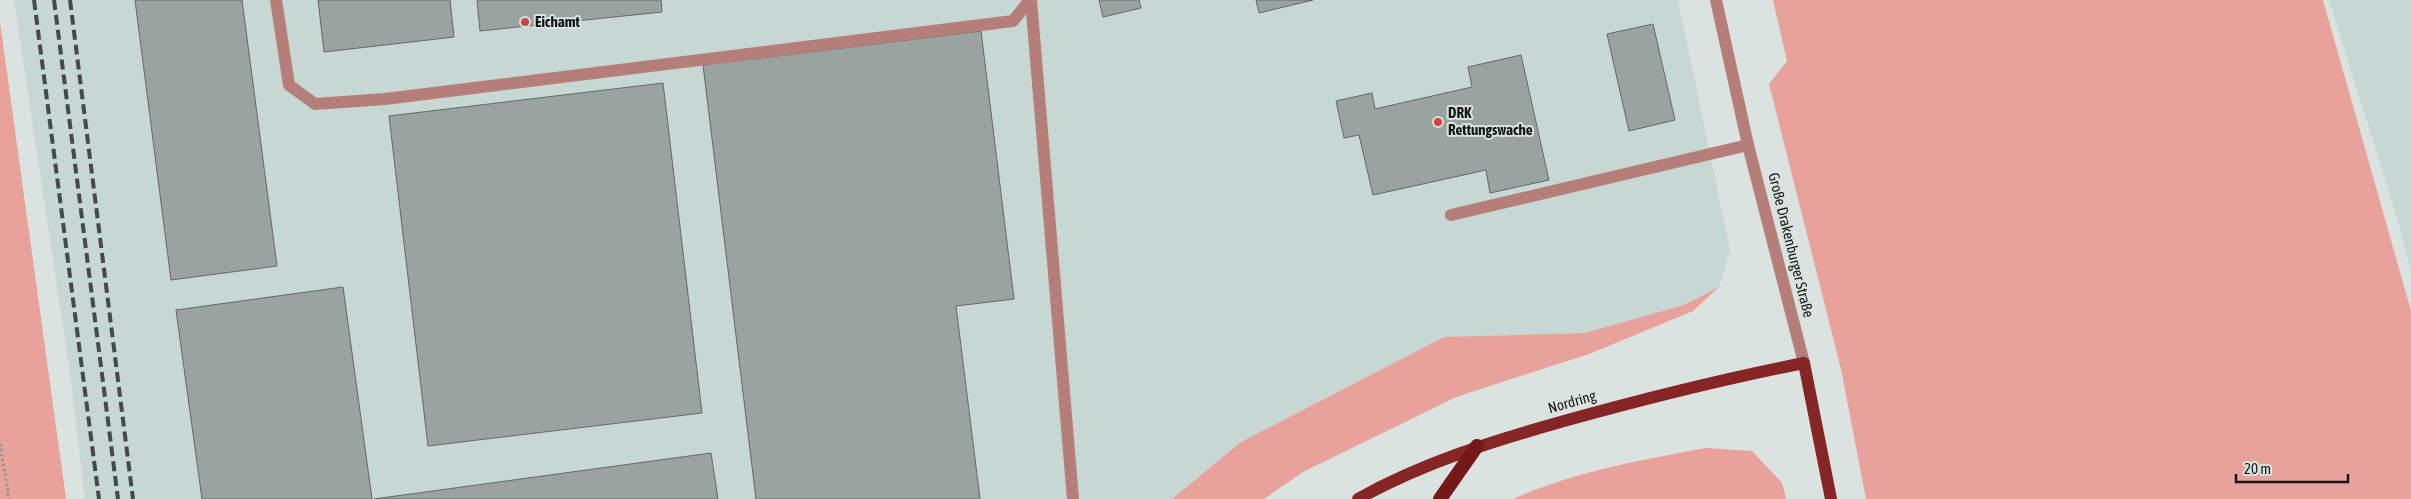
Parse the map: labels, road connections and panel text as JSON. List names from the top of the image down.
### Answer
{
  "streets": {
    "main road": ["Große Drakenburger Straße", "Nordring"]
  },
  "crossings": [
    ["Große Drakenburger Straße", "Nordring"]
  ],
  "places": ["Eichamt", "DRK Rettungswache"],
  "scale_bar": "20 m"
}
